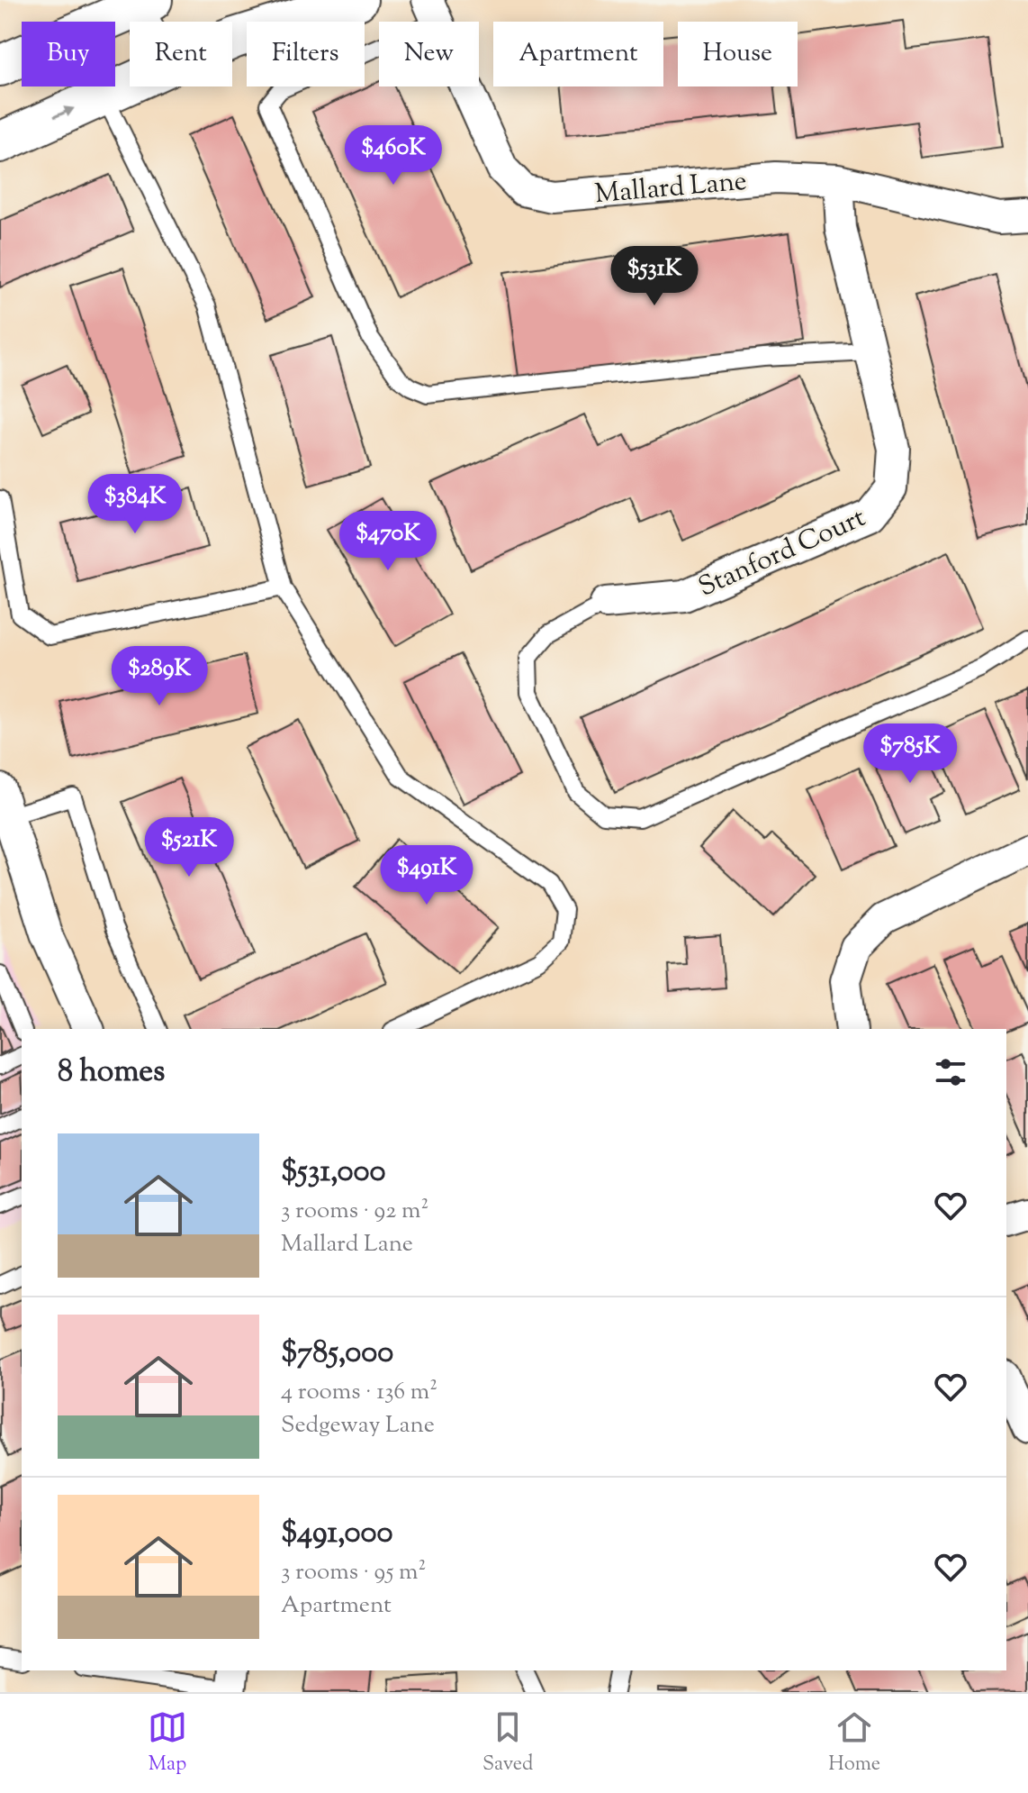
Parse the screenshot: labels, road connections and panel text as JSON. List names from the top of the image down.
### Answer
{
  "streets": {
    "street": ["Mallard Lane", "Stanford Court"]
  },
  "crossings": [
    ["Mallard Lane", "Stanford Court"]
  ],
  "page": {
    "chip": [
      "Buy",
      "Rent",
      "Filters",
      "New",
      "Apartment",
      "House"
    ],
    "price": [
      "$460K",
      "$531K",
      "$384K",
      "$470K",
      "$289K",
      "$785K",
      "$521K",
      "$491K"
    ],
    "heading": "8 homes",
    "list": [
      {
        "name": "$531,000",
        "note": "3 rooms · 92 m² · Mallard Lane"
      },
      {
        "name": "$785,000",
        "note": "4 rooms · 136 m² · Sedgeway Lane"
      },
      {
        "name": "$491,000",
        "note": "3 rooms · 95 m² · Apartment"
      }
    ],
    "tabs": ["Map", "Saved", "Home"]
  }
}
